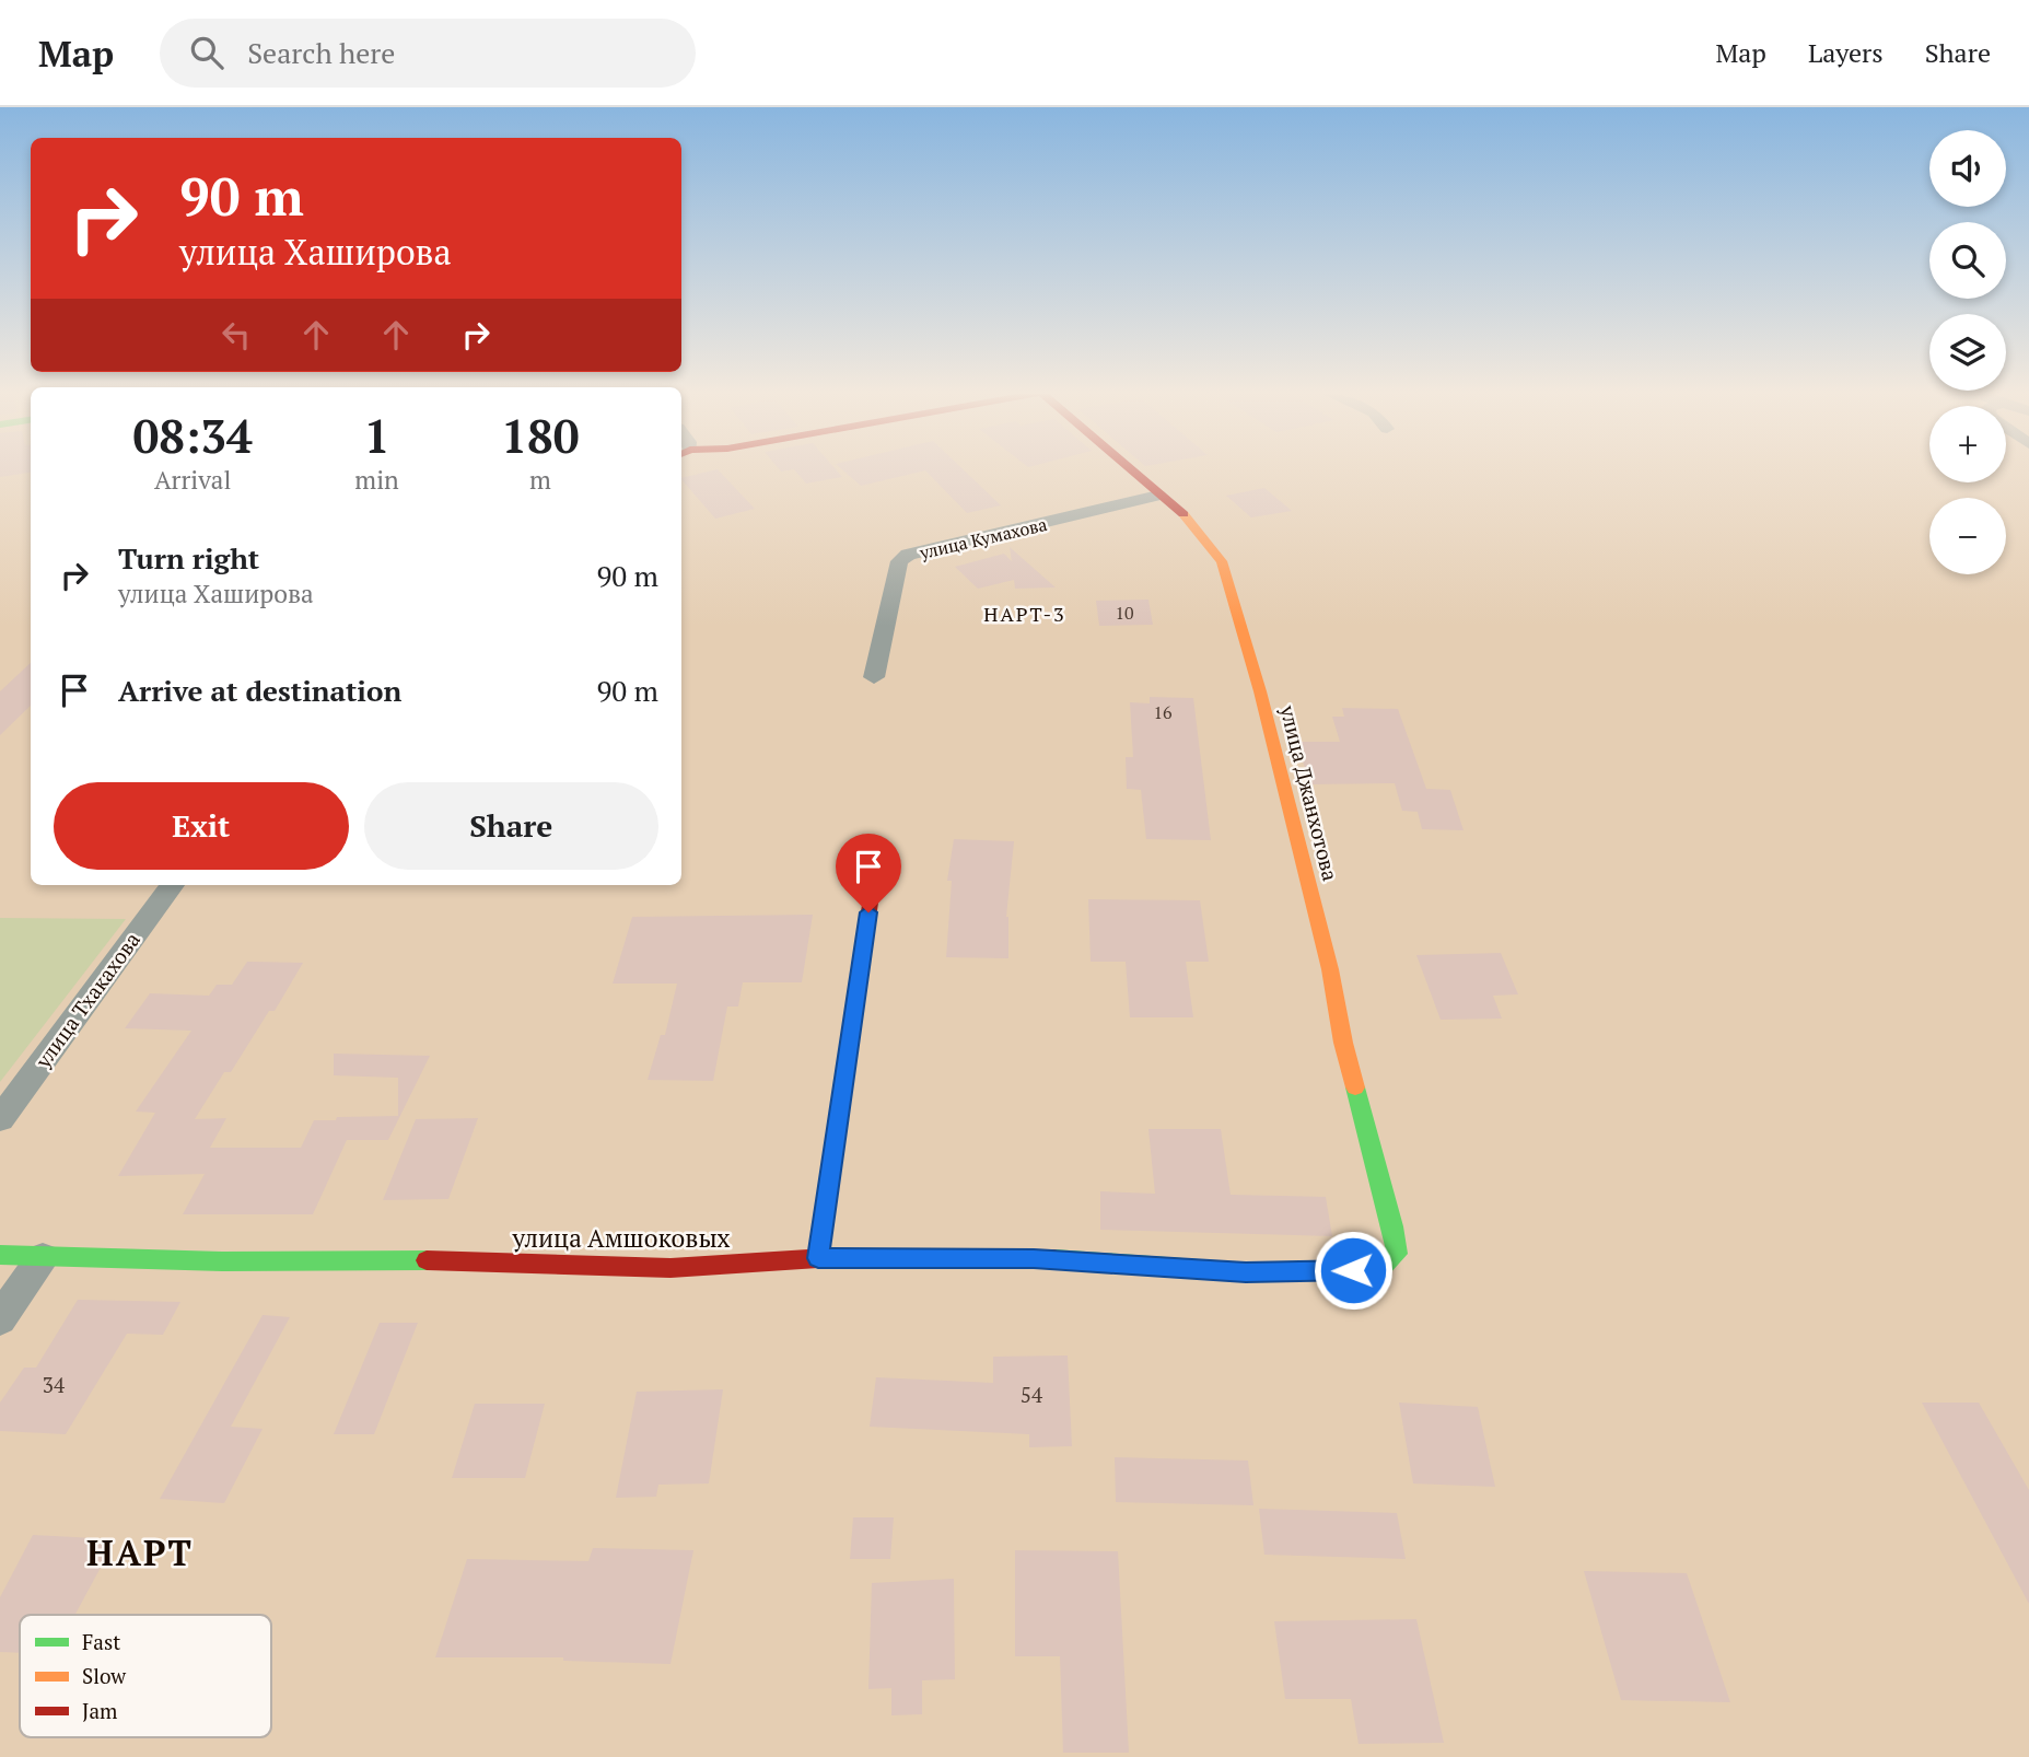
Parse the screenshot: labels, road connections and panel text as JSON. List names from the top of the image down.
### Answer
{
  "streets": {
    "street": [
      "улица Кумахова",
      "улица Джанхотова",
      "улица Тхакахова",
      "улица Амшоковых"
    ]
  },
  "crossings": [
    ["улица Кумахова", "улица Джанхотова"],
    ["улица Джанхотова", "улица Амшоковых"]
  ],
  "districts": ["НАРТ-3", "НАРТ"],
  "house_numbers": [
    "10",
    "16",
    "34",
    "54"
  ],
  "legend": ["Fast", "Slow", "Jam"],
  "page": {
    "header": "Map",
    "search": "Search here",
    "nav": ["Map", "Layers", "Share"],
    "map_buttons": ["+", "−"],
    "turn": ["90 m", "улица Хаширова"],
    "eta": [
      "08:34",
      "Arrival",
      "1",
      "min",
      "180",
      "m"
    ],
    "list": [
      {
        "name": "Turn right",
        "note": "улица Хаширова",
        "value": "90 m"
      },
      {
        "name": "Arrive at destination",
        "value": "90 m"
      }
    ],
    "buttons": ["Exit", "Share"]
  }
}
